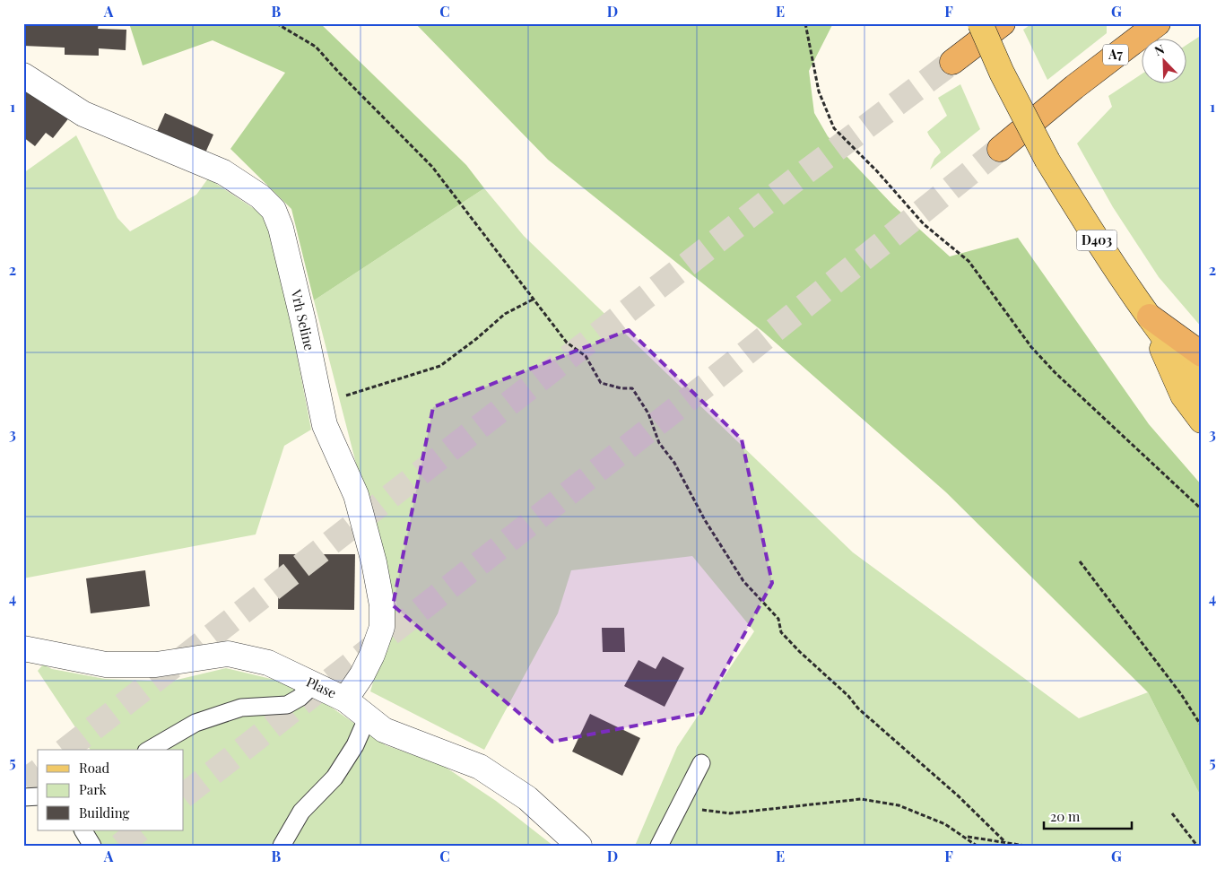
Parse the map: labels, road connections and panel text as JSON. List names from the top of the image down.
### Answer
{
  "streets": {
    "highway": ["A7"],
    "main road": ["D403"],
    "street": ["Vrh Seline", "Plase"]
  },
  "crossings": [
    ["Vrh Seline", "Plase"]
  ],
  "legend": ["Road", "Park", "Building"],
  "scale_bar": "20 m",
  "north": "top left",
  "grid": {
    "columns": [
      "A",
      "B",
      "C",
      "D",
      "E",
      "F",
      "G"
    ],
    "rows": [
      "1",
      "2",
      "3",
      "4",
      "5"
    ]
  }
}
